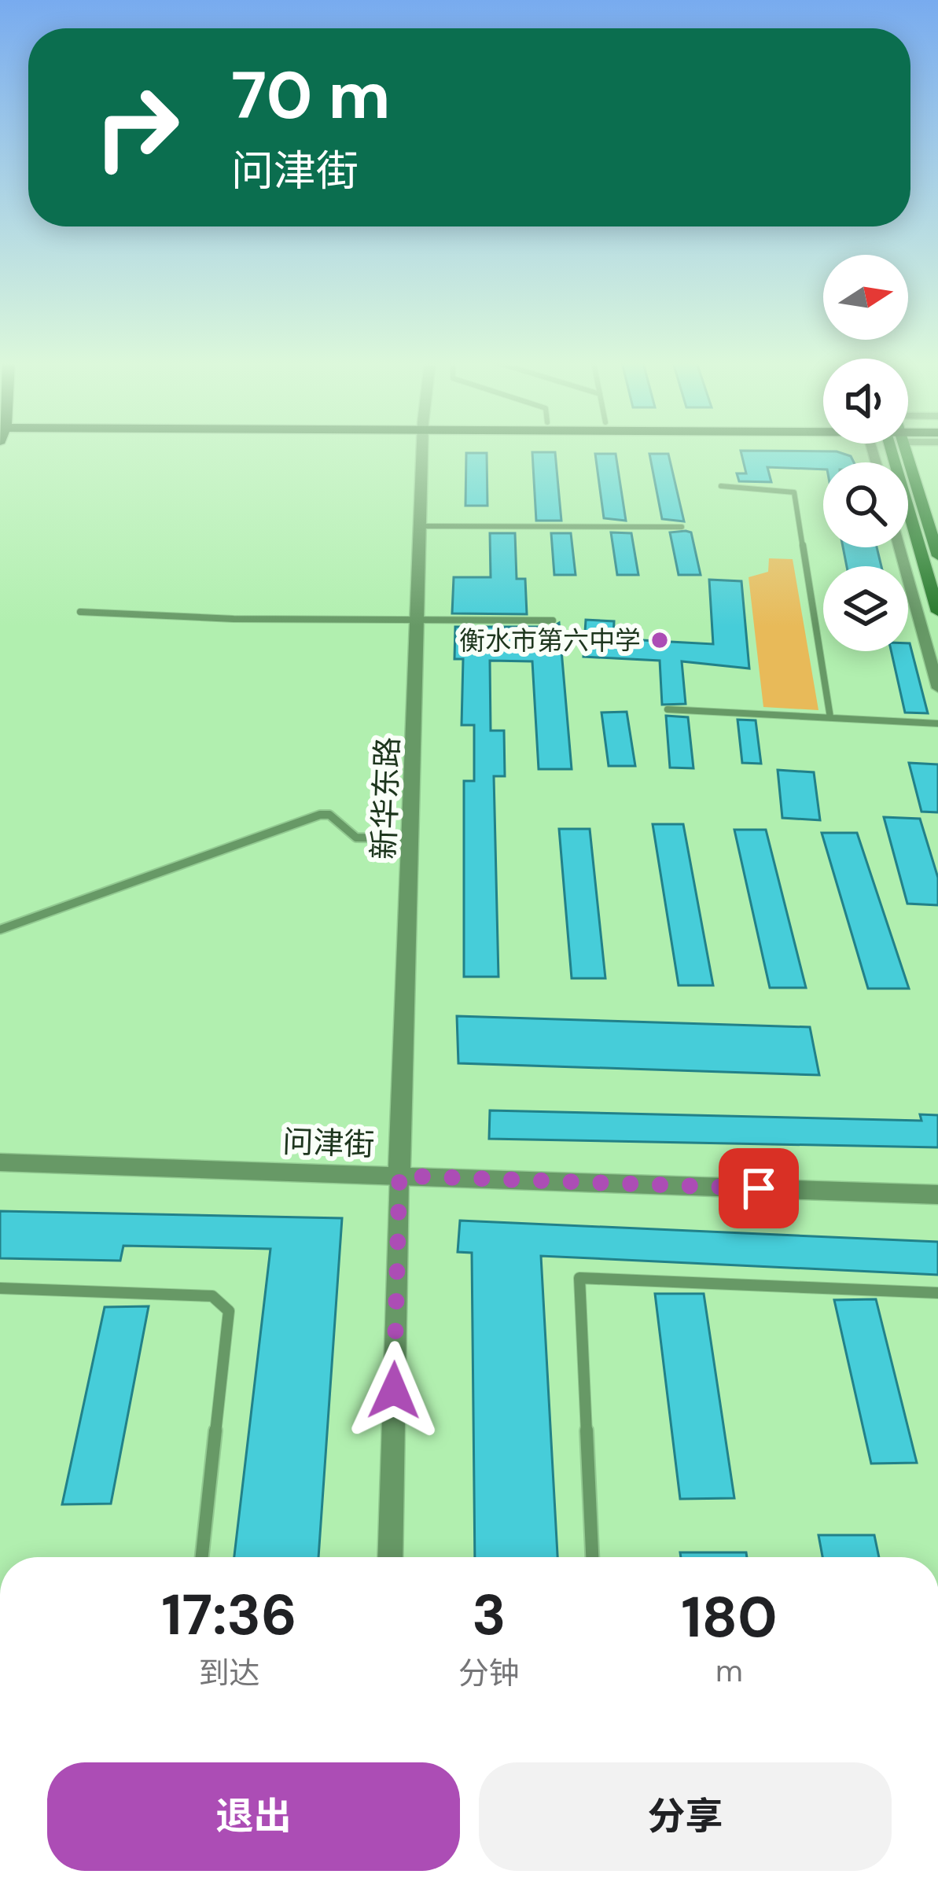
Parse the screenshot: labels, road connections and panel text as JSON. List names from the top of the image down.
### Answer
{
  "streets": {
    "street": ["新华东路", "问津街"]
  },
  "crossings": [
    ["新华东路", "问津街"]
  ],
  "places": ["衡水市第六中学"],
  "north": "right",
  "page": {
    "turn": ["70 m", "问津街"],
    "eta": [
      "17:36",
      "到达",
      "3",
      "分钟",
      "180",
      "m"
    ],
    "buttons": ["退出", "分享"]
  }
}
